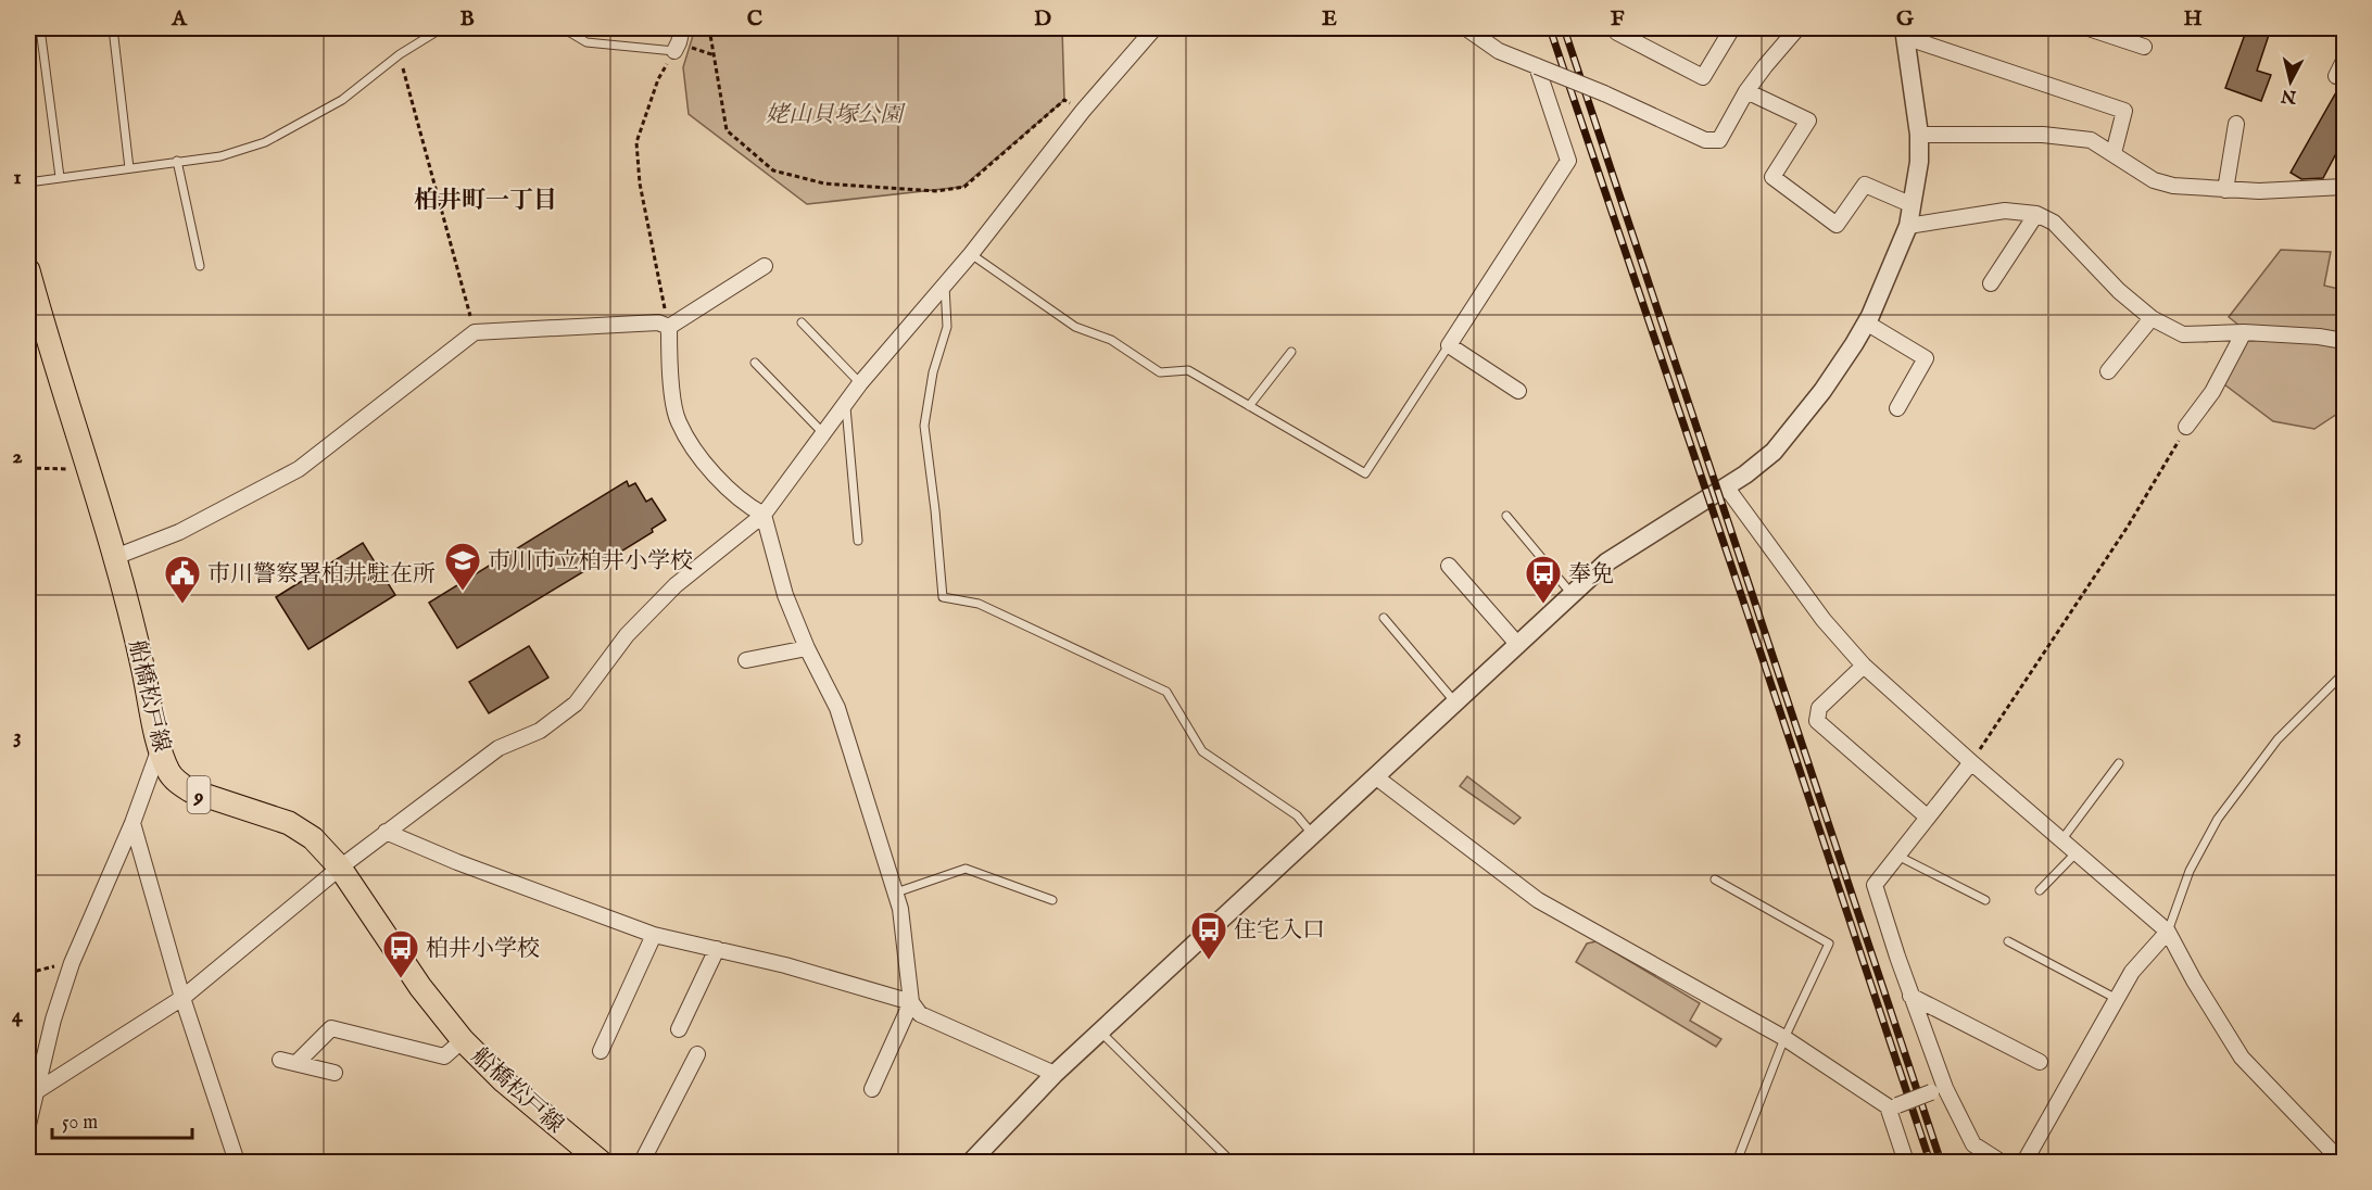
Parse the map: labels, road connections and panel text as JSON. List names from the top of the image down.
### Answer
{
  "streets": {
    "main road": ["船橋松戸線", "9"]
  },
  "districts": ["柏井町一丁目"],
  "parks": ["姥山貝塚公園"],
  "places": {
    "school or university": ["市川市立柏井小学校"],
    "public building": ["市川警察署柏井駐在所"],
    "bus stop": ["奉免", "住宅入口", "柏井小学校"]
  },
  "scale_bar": "50 m",
  "north": "bottom",
  "grid": {
    "columns": [
      "A",
      "B",
      "C",
      "D",
      "E",
      "F",
      "G",
      "H"
    ],
    "rows": [
      "1",
      "2",
      "3",
      "4"
    ]
  }
}
